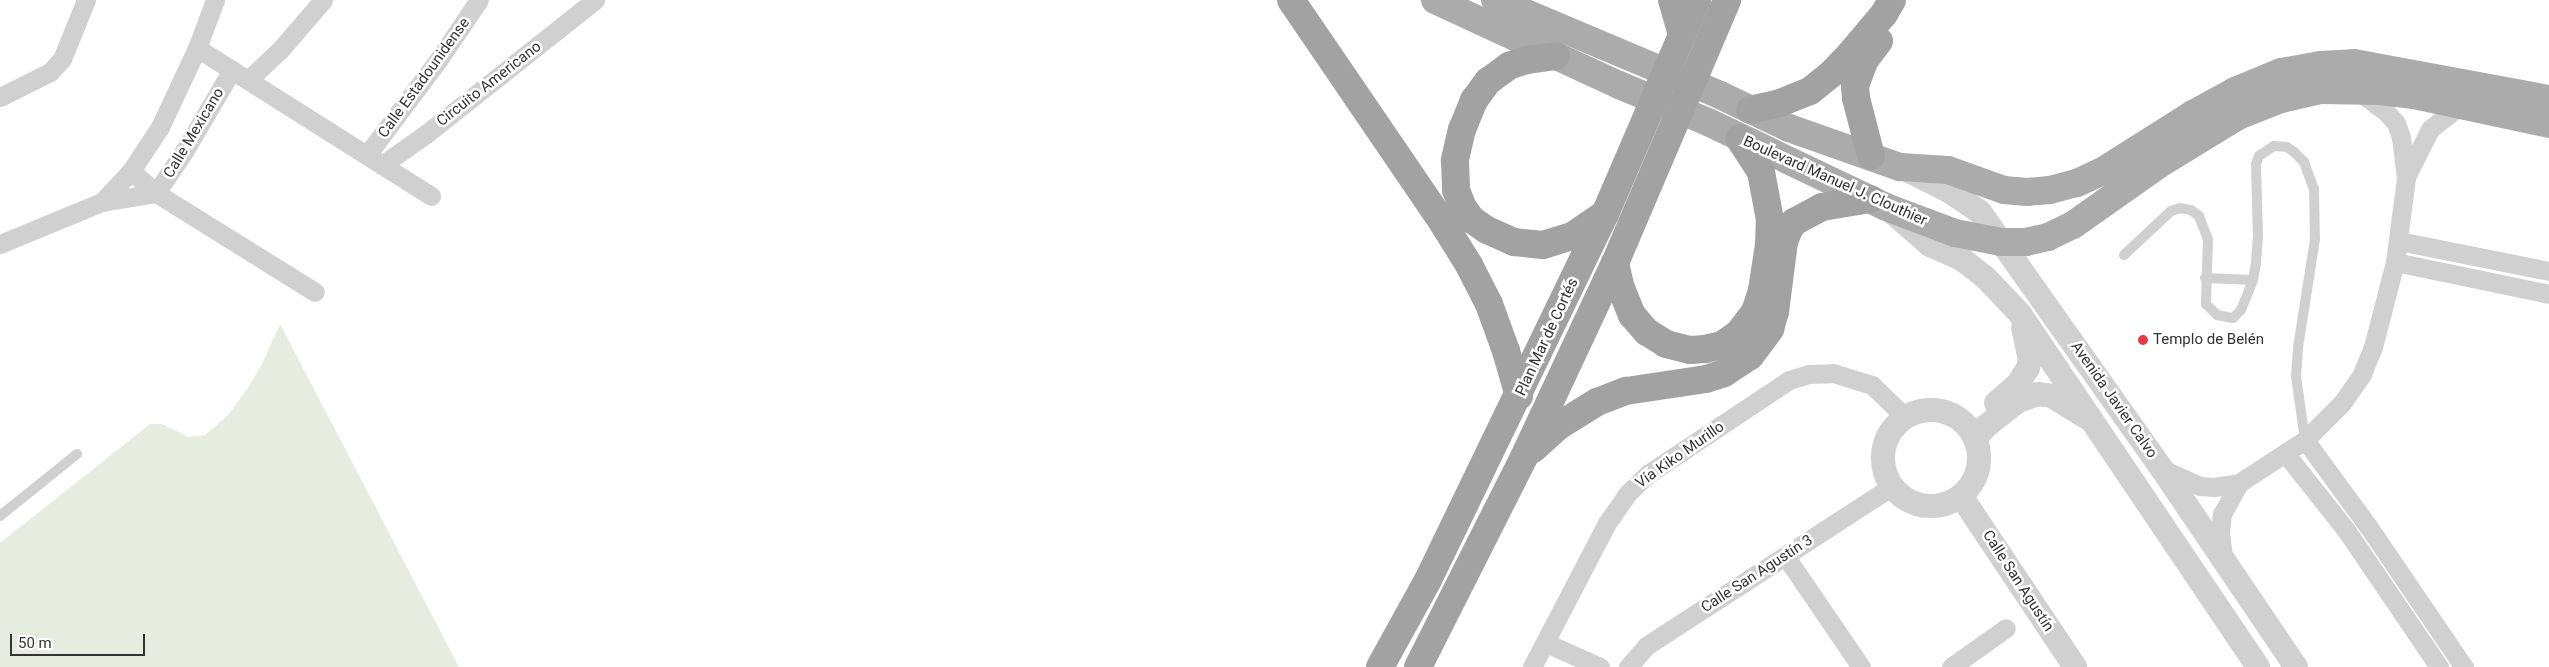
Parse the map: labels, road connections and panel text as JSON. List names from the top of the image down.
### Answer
{
  "streets": {
    "highway": ["Plan Mar de Cortés"],
    "main road": ["Boulevard Manuel J. Clouthier"],
    "street": [
      "Calle Estadounidense",
      "Circuito Americano",
      "Calle Mexicano",
      "Avenida Javier Calvo",
      "Vía Kiko Murillo",
      "Calle San Agustín 3",
      "Calle San Agustín"
    ]
  },
  "crossings": [
    ["Calle Estadounidense", "Circuito Americano"],
    ["Boulevard Manuel J. Clouthier", "Avenida Javier Calvo"],
    ["Vía Kiko Murillo", "Calle San Agustín 3"],
    ["Vía Kiko Murillo", "Calle San Agustín"],
    ["Calle San Agustín 3", "Calle San Agustín"]
  ],
  "places": ["Templo de Belén"],
  "scale_bar": "50 m"
}
